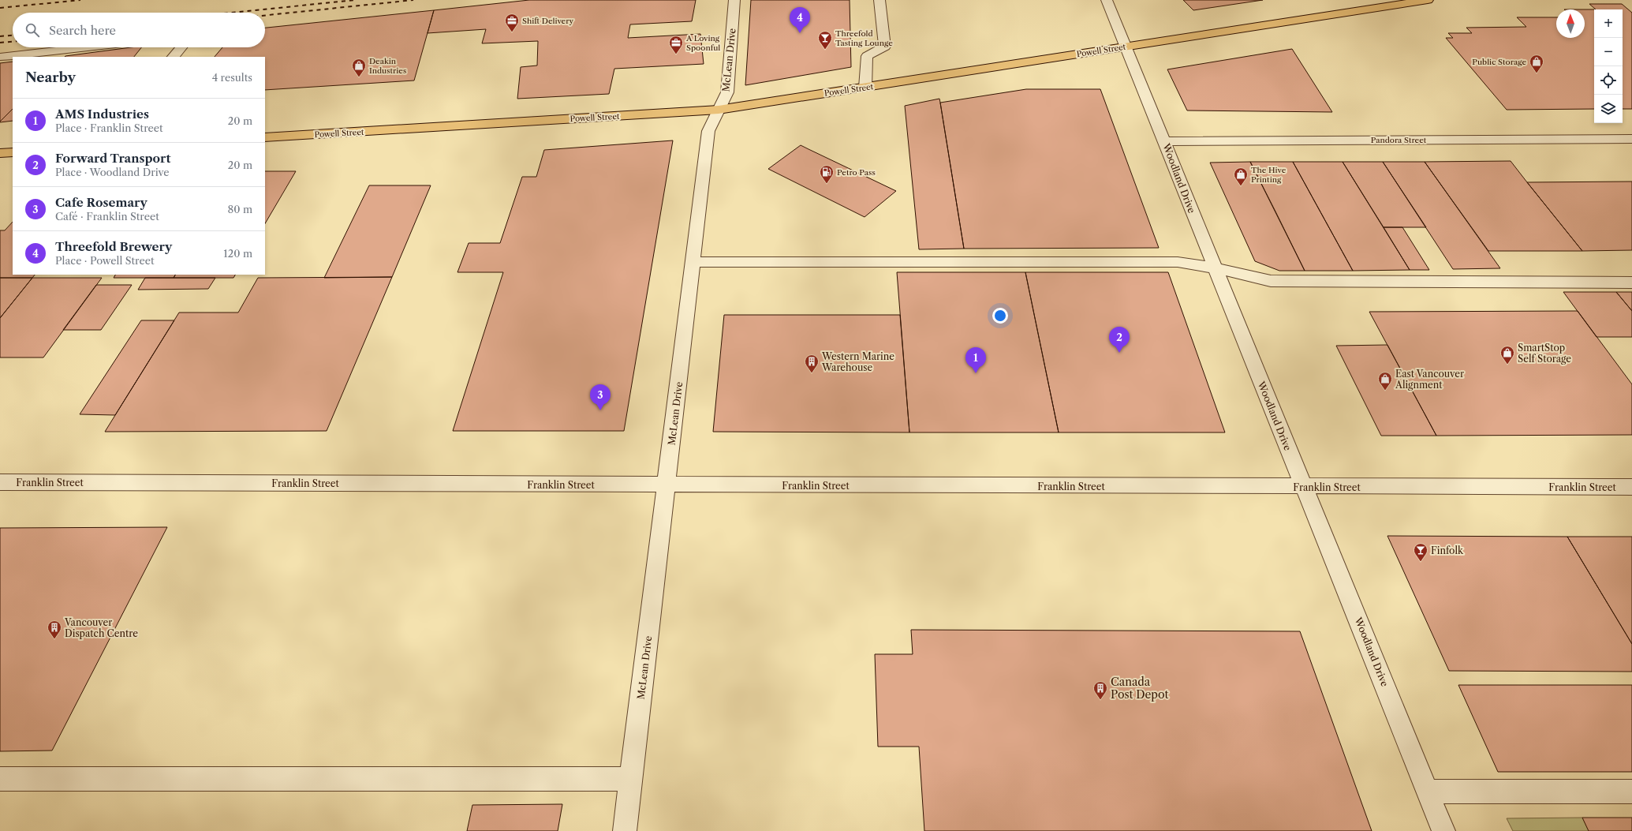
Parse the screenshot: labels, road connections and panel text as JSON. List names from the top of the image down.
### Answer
{
  "streets": {
    "main road": ["Powell Street"],
    "street": [
      "McLean Drive",
      "Pandora Street",
      "Woodland Drive",
      "Franklin Street"
    ]
  },
  "crossings": [
    ["Powell Street", "McLean Drive"],
    ["Powell Street", "Woodland Drive"],
    ["McLean Drive", "Franklin Street"],
    ["Pandora Street", "Woodland Drive"],
    ["Woodland Drive", "Franklin Street"]
  ],
  "places": {
    "office": ["Shift Delivery", "A Loving Spoonful"],
    "bar": ["Threefold Tasting Lounge", "Finfolk"],
    "shop": [
      "Public Storage",
      "Deakin Industries",
      "The Hive Printing",
      "SmartStop Self Storage",
      "East Vancouver Alignment"
    ],
    "fuel station": ["Petro Pass"],
    "building": ["Western Marine Warehouse", "Vancouver Dispatch Centre", "Canada Post Depot"]
  },
  "north": "top",
  "page": {
    "pins": [
      "4",
      "2",
      "1",
      "3"
    ],
    "map_buttons": ["+", "−"],
    "search": "Search here",
    "heading": ["Nearby", "4 results"],
    "list": [
      {
        "mark": "1",
        "name": "AMS Industries",
        "note": "Place · Franklin Street",
        "value": "20 m"
      },
      {
        "mark": "2",
        "name": "Forward Transport",
        "note": "Place · Woodland Drive",
        "value": "20 m"
      },
      {
        "mark": "3",
        "name": "Cafe Rosemary",
        "note": "Café · Franklin Street",
        "value": "80 m"
      },
      {
        "mark": "4",
        "name": "Threefold Brewery",
        "note": "Place · Powell Street",
        "value": "120 m"
      }
    ]
  }
}
